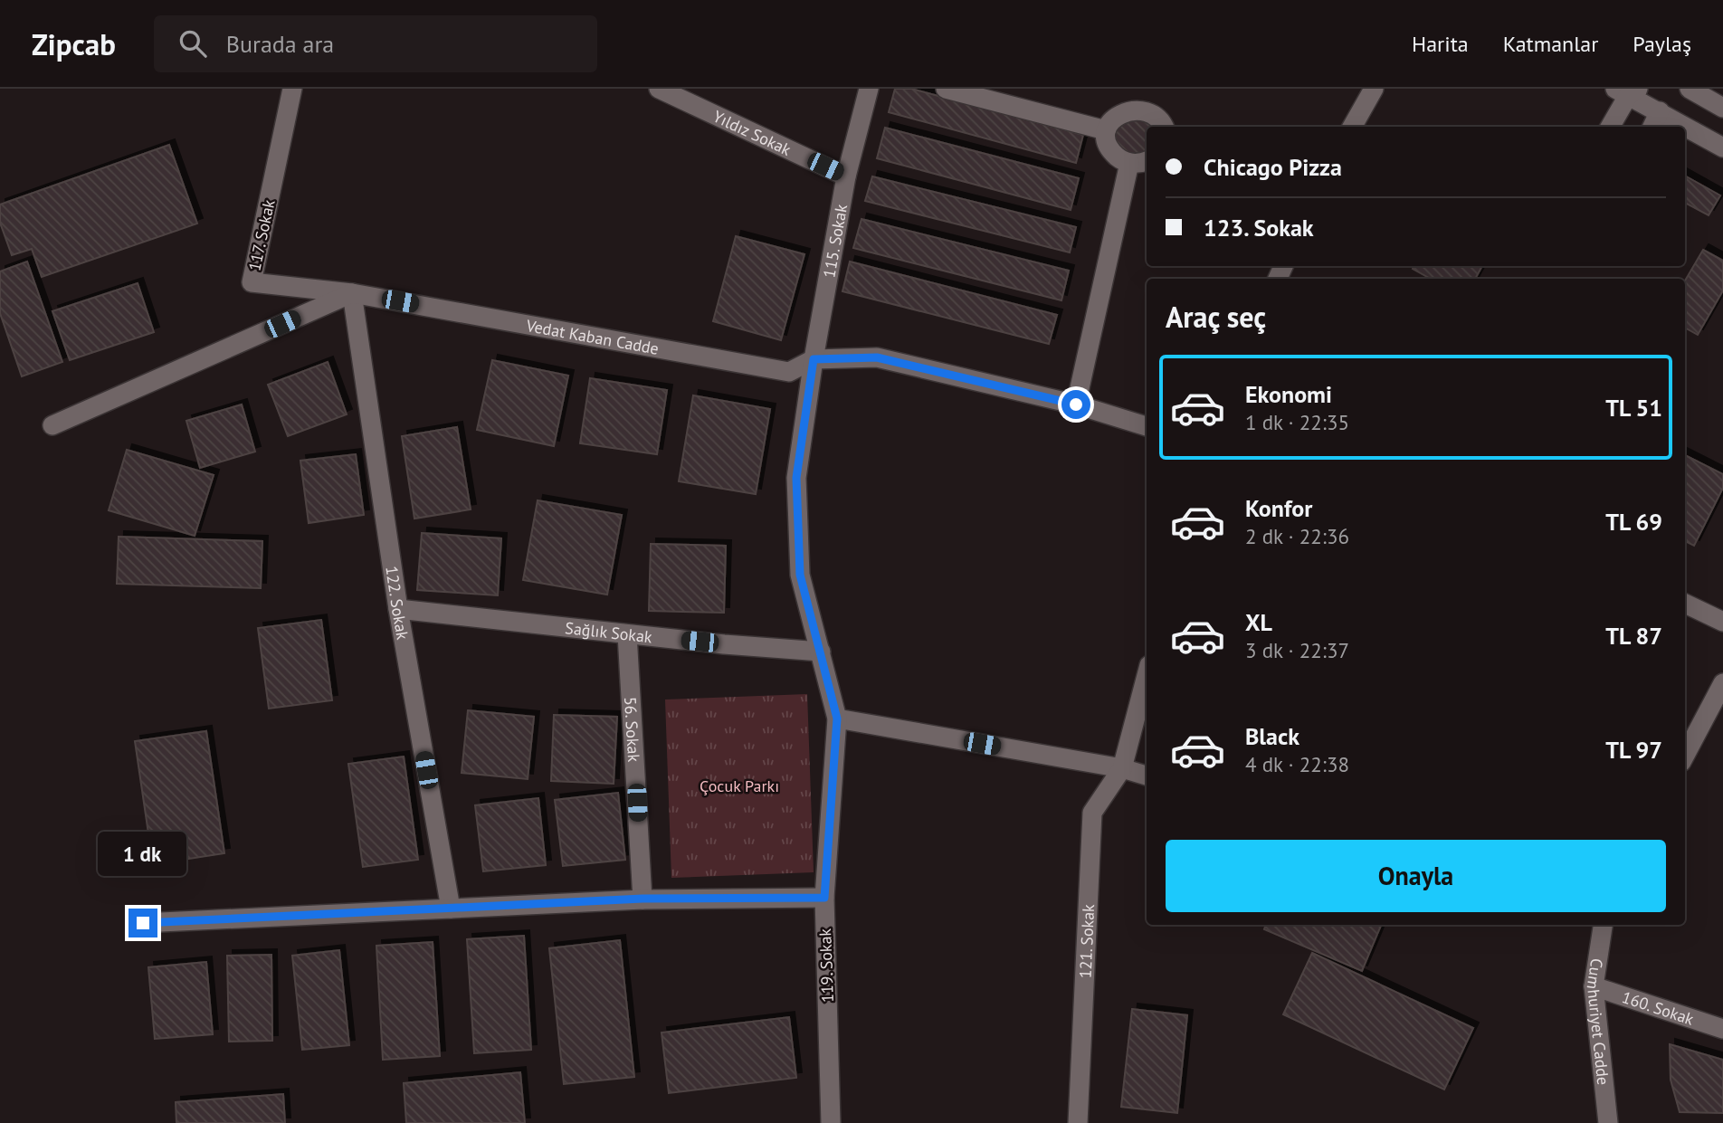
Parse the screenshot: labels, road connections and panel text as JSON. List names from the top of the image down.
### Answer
{
  "streets": {
    "street": [
      "Yıldız Sokak",
      "117. Sokak",
      "115. Sokak",
      "Vedat Kaban Cadde",
      "122. Sokak",
      "Sağlık Sokak",
      "56. Sokak",
      "121. Sokak",
      "119. Sokak",
      "160. Sokak",
      "Cumhuriyet Cadde"
    ]
  },
  "crossings": [
    ["Yıldız Sokak", "115. Sokak"],
    ["117. Sokak", "Vedat Kaban Cadde"],
    ["117. Sokak", "122. Sokak"],
    ["115. Sokak", "Vedat Kaban Cadde"],
    ["115. Sokak", "119. Sokak"],
    ["Vedat Kaban Cadde", "122. Sokak"],
    ["Vedat Kaban Cadde", "119. Sokak"],
    ["122. Sokak", "Sağlık Sokak"],
    ["Sağlık Sokak", "56. Sokak"],
    ["Sağlık Sokak", "119. Sokak"],
    ["160. Sokak", "Cumhuriyet Cadde"]
  ],
  "parks": ["Çocuk Parkı"],
  "page": {
    "header": "Zipcab",
    "search": "Burada ara",
    "nav": ["Harita", "Katmanlar", "Paylaş"],
    "banner": ["Chicago Pizza", "123. Sokak"],
    "heading": "Araç seç",
    "list": [
      {
        "name": "Ekonomi",
        "note": "1 dk · 22:35",
        "value": "TL 51"
      },
      {
        "name": "Konfor",
        "note": "2 dk · 22:36",
        "value": "TL 69"
      },
      {
        "name": "XL",
        "note": "3 dk · 22:37",
        "value": "TL 87"
      },
      {
        "name": "Black",
        "note": "4 dk · 22:38",
        "value": "TL 97"
      }
    ],
    "buttons": "Onayla",
    "bubble": "1 dk"
  }
}
